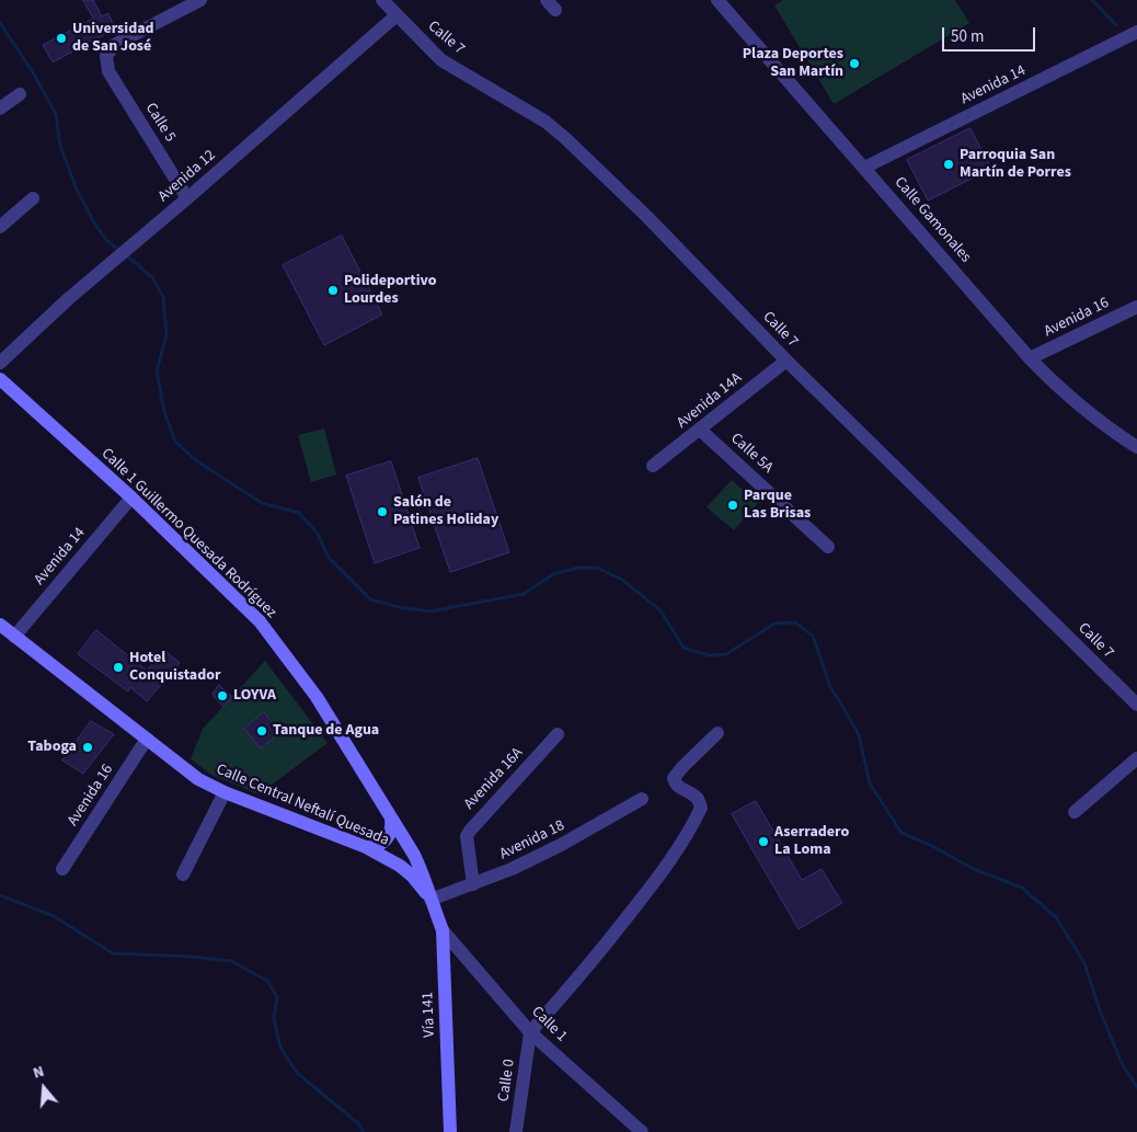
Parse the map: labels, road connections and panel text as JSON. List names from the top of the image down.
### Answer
{
  "streets": {
    "main road": ["Calle 1 Guillermo Quesada Rodríguez", "Calle Central Neftalí Quesada", "Vía 141"],
    "street": [
      "Calle 7",
      "Avenida 14",
      "Calle 5",
      "Avenida 12",
      "Calle Gamonales",
      "Avenida 16",
      "Avenida 14A",
      "Calle 5A",
      "Avenida 16A",
      "Avenida 18",
      "Calle 1",
      "Calle 0"
    ]
  },
  "crossings": [
    ["Calle 7", "Avenida 12"],
    ["Calle 7", "Avenida 14A"],
    ["Avenida 14", "Calle Gamonales"],
    ["Avenida 14", "Calle 1 Guillermo Quesada Rodríguez"],
    ["Avenida 14", "Calle Central Neftalí Quesada"],
    ["Calle 5", "Avenida 12"],
    ["Calle Gamonales", "Avenida 16"],
    ["Avenida 16", "Calle Central Neftalí Quesada"],
    ["Avenida 14A", "Calle 5A"],
    ["Calle 1 Guillermo Quesada Rodríguez", "Calle Central Neftalí Quesada"],
    ["Calle 1 Guillermo Quesada Rodríguez", "Avenida 18"],
    ["Calle 1 Guillermo Quesada Rodríguez", "Vía 141"],
    ["Avenida 16A", "Avenida 18"],
    ["Calle Central Neftalí Quesada", "Avenida 18"],
    ["Calle Central Neftalí Quesada", "Vía 141"],
    ["Avenida 18", "Vía 141"],
    ["Vía 141", "Calle 1"],
    ["Calle 1", "Calle 0"]
  ],
  "places": [
    "Universidad de San José",
    "Plaza Deportes San Martín",
    "Parroquia San Martín de Porres",
    "Polideportivo Lourdes",
    "Parque Las Brisas",
    "Salón de Patines Holiday",
    "Hotel Conquistador",
    "LOYVA",
    "Tanque de Agua",
    "Taboga",
    "Aserradero La Loma"
  ],
  "scale_bar": "50 m",
  "north": "top"
}
